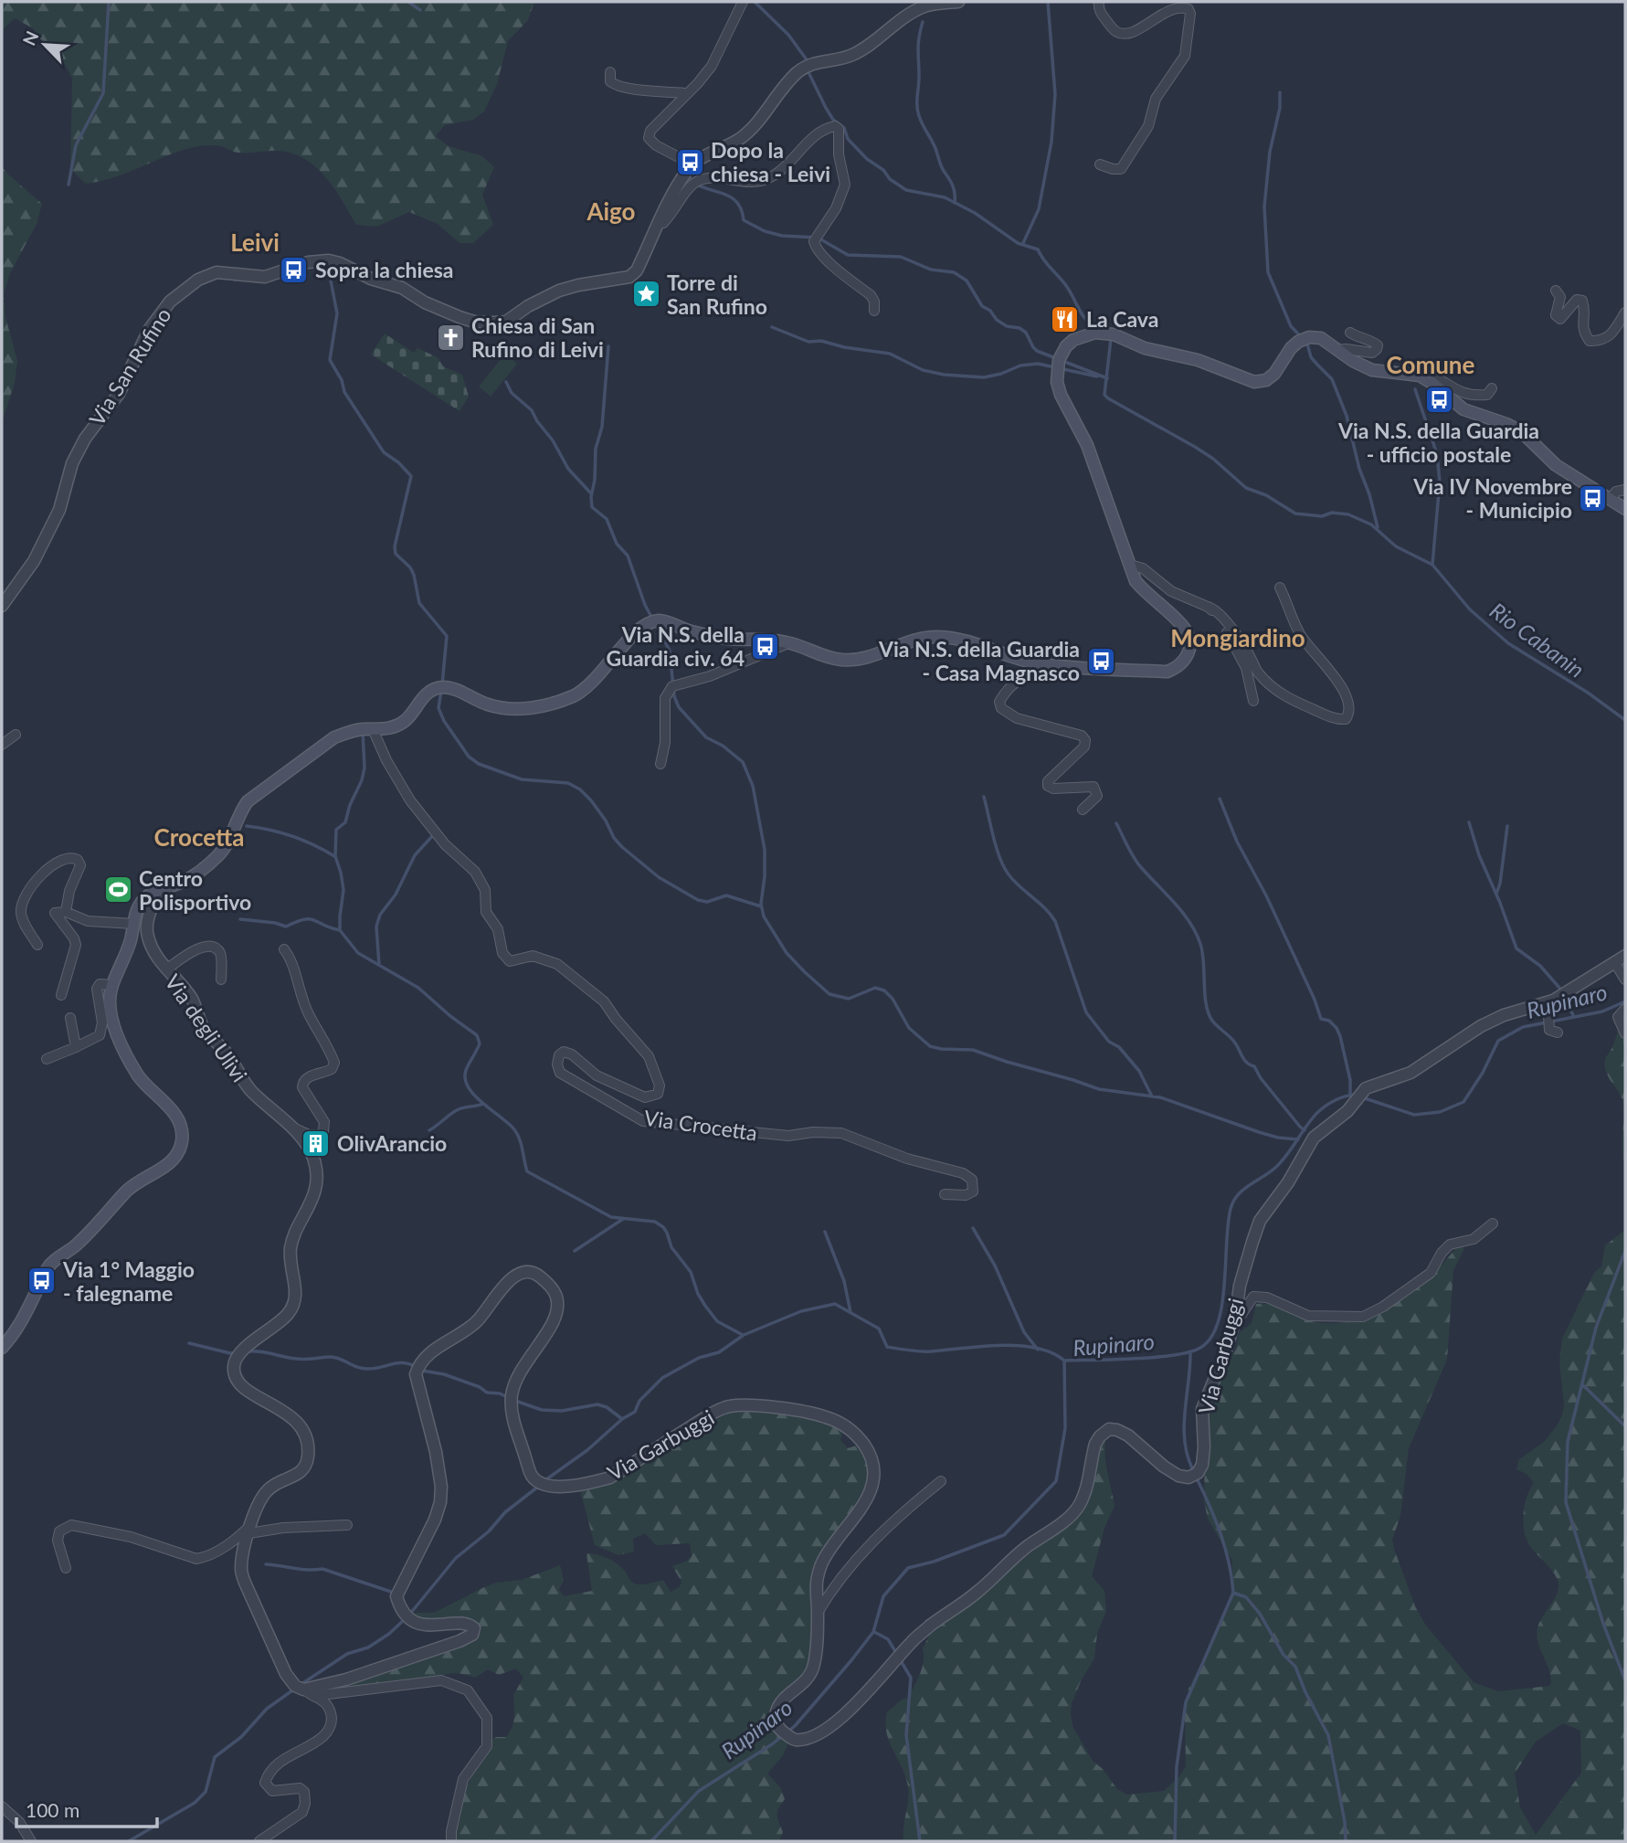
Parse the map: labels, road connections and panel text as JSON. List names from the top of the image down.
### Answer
{
  "streets": {
    "street": [
      "Via San Rufino",
      "Via degli Ulivi",
      "Via Crocetta",
      "Via Garbuggi"
    ]
  },
  "crossings": [
    ["Via degli Ulivi", "Via Garbuggi"]
  ],
  "districts": [
    "Aigo",
    "Leivi",
    "Comune",
    "Mongiardino",
    "Crocetta"
  ],
  "water": ["Rio Cabanin", "Rupinaro"],
  "places": {
    "bus stop": [
      "Dopo la chiesa - Leivi",
      "Sopra la chiesa",
      "Via N.S. della Guardia - ufficio postale",
      "Via IV Novembre - Municipio",
      "Via N.S. della Guardia civ. 64",
      "Via N.S. della Guardia - Casa Magnasco",
      "Via 1° Maggio - falegname"
    ],
    "place": ["Torre di San Rufino"],
    "restaurant": ["La Cava"],
    "church": ["Chiesa di San Rufino di Leivi"],
    "sports": ["Centro Polisportivo"],
    "building": ["OlivArancio"]
  },
  "scale_bar": "100 m",
  "north": "top left"
}
